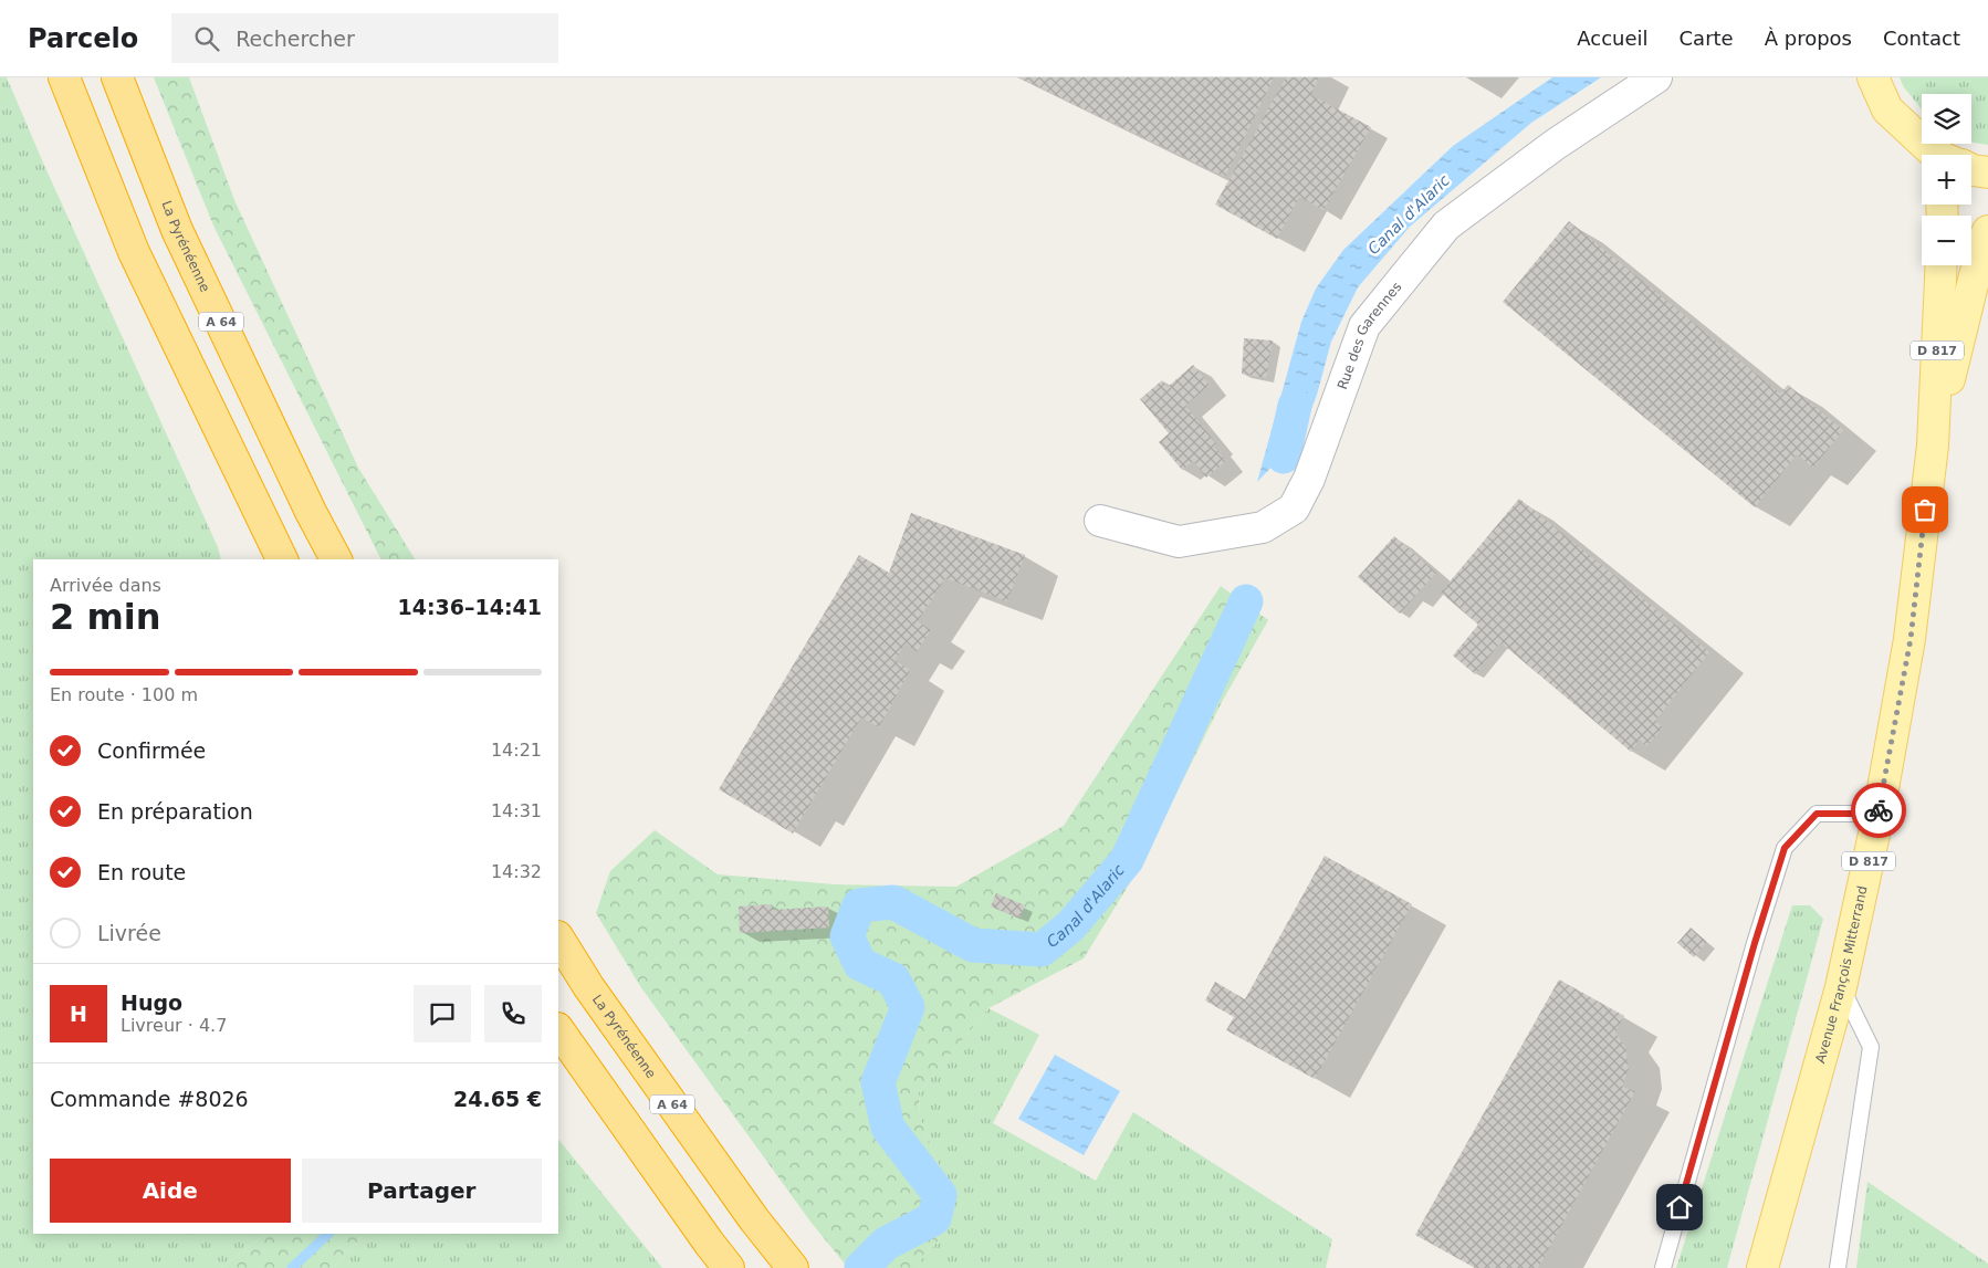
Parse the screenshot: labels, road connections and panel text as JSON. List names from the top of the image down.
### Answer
{
  "streets": {
    "highway": ["La Pyrénéenne", "A 64"],
    "main road": ["D 817", "Avenue François Mitterrand"],
    "street": ["Rue des Garennes"]
  },
  "water": ["Canal d'Alaric"],
  "page": {
    "header": "Parcelo",
    "search": "Rechercher",
    "nav": [
      "Accueil",
      "Carte",
      "À propos",
      "Contact"
    ],
    "map_buttons": ["+", "−"],
    "heading": ["2 min", "Arrivée dans", "14:36–14:41"],
    "panel": [
      "Hugo",
      "Livreur · 4.7",
      "Commande #8026",
      "24.65 €"
    ],
    "bar": "En route · 100 m",
    "list": [
      ["Confirmée", "14:21"],
      ["En préparation", "14:31"],
      ["En route", "14:32"],
      "Livrée"
    ],
    "round": "H",
    "buttons": ["Aide", "Partager"]
  }
}
